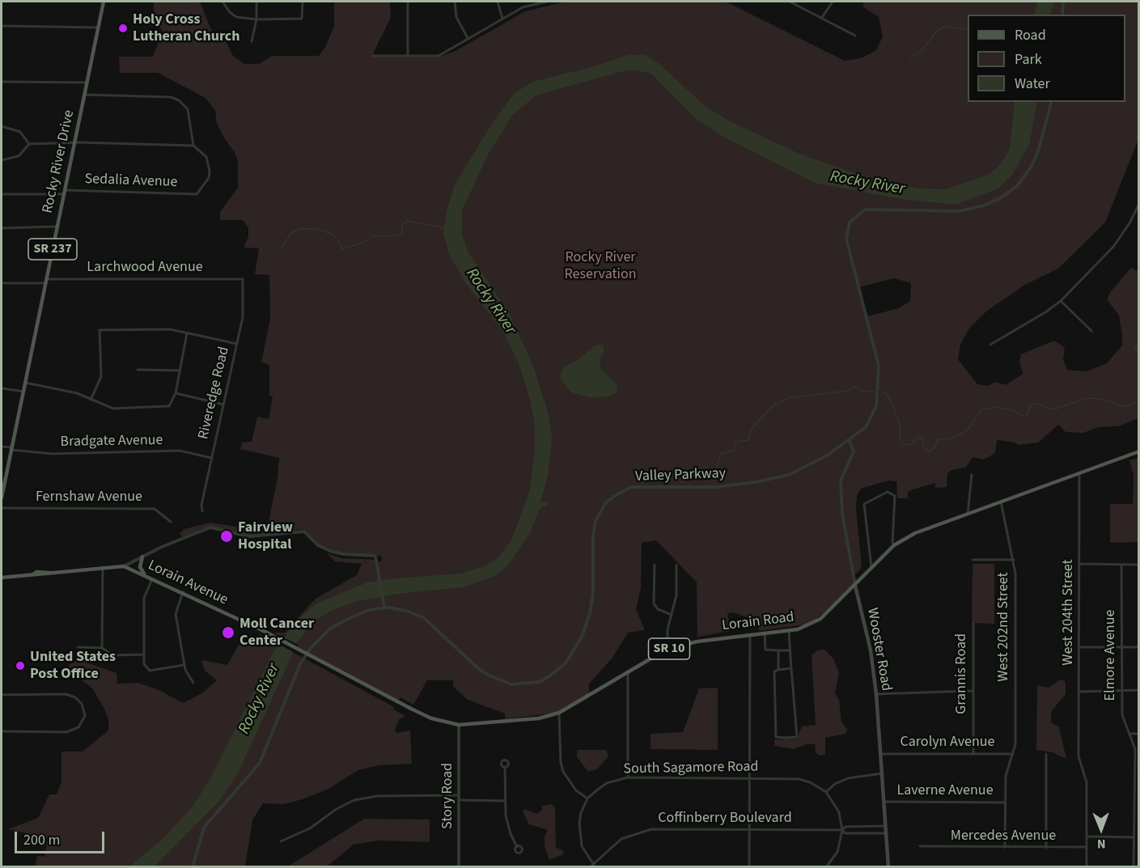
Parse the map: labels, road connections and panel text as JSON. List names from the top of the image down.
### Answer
{
  "streets": {
    "main road": [
      "Rocky River Drive",
      "SR 237",
      "Lorain Avenue",
      "Lorain Road",
      "SR 10",
      "Wooster Road"
    ],
    "street": [
      "Sedalia Avenue",
      "Larchwood Avenue",
      "Riveredge Road",
      "Bradgate Avenue",
      "Valley Parkway",
      "Fernshaw Avenue",
      "West 204th Street",
      "West 202nd Street",
      "Elmore Avenue",
      "Grannis Road",
      "Carolyn Avenue",
      "South Sagamore Road",
      "Laverne Avenue",
      "Story Road",
      "Coffinberry Boulevard",
      "Mercedes Avenue"
    ]
  },
  "crossings": [
    ["Rocky River Drive", "Sedalia Avenue"],
    ["Rocky River Drive", "Larchwood Avenue"],
    ["Rocky River Drive", "Bradgate Avenue"],
    ["Larchwood Avenue", "Riveredge Road"],
    ["Riveredge Road", "Bradgate Avenue"],
    ["Valley Parkway", "Wooster Road"],
    ["Lorain Avenue", "Lorain Road"],
    ["West 204th Street", "Lorain Road"],
    ["West 204th Street", "Mercedes Avenue"],
    ["Lorain Road", "West 202nd Street"],
    ["Lorain Road", "Wooster Road"],
    ["Lorain Road", "Story Road"],
    ["West 202nd Street", "Carolyn Avenue"],
    ["West 202nd Street", "Laverne Avenue"],
    ["West 202nd Street", "Mercedes Avenue"],
    ["Wooster Road", "Carolyn Avenue"],
    ["Wooster Road", "Laverne Avenue"],
    ["Wooster Road", "Coffinberry Boulevard"],
    ["Grannis Road", "Carolyn Avenue"]
  ],
  "water": ["Rocky River"],
  "parks": ["Rocky River Reservation"],
  "places": [
    "Holy Cross Lutheran Church",
    "Fairview Hospital",
    "Moll Cancer Center",
    "United States Post Office"
  ],
  "legend": ["Road", "Park", "Water"],
  "scale_bar": "200 m",
  "north": "bottom"
}
